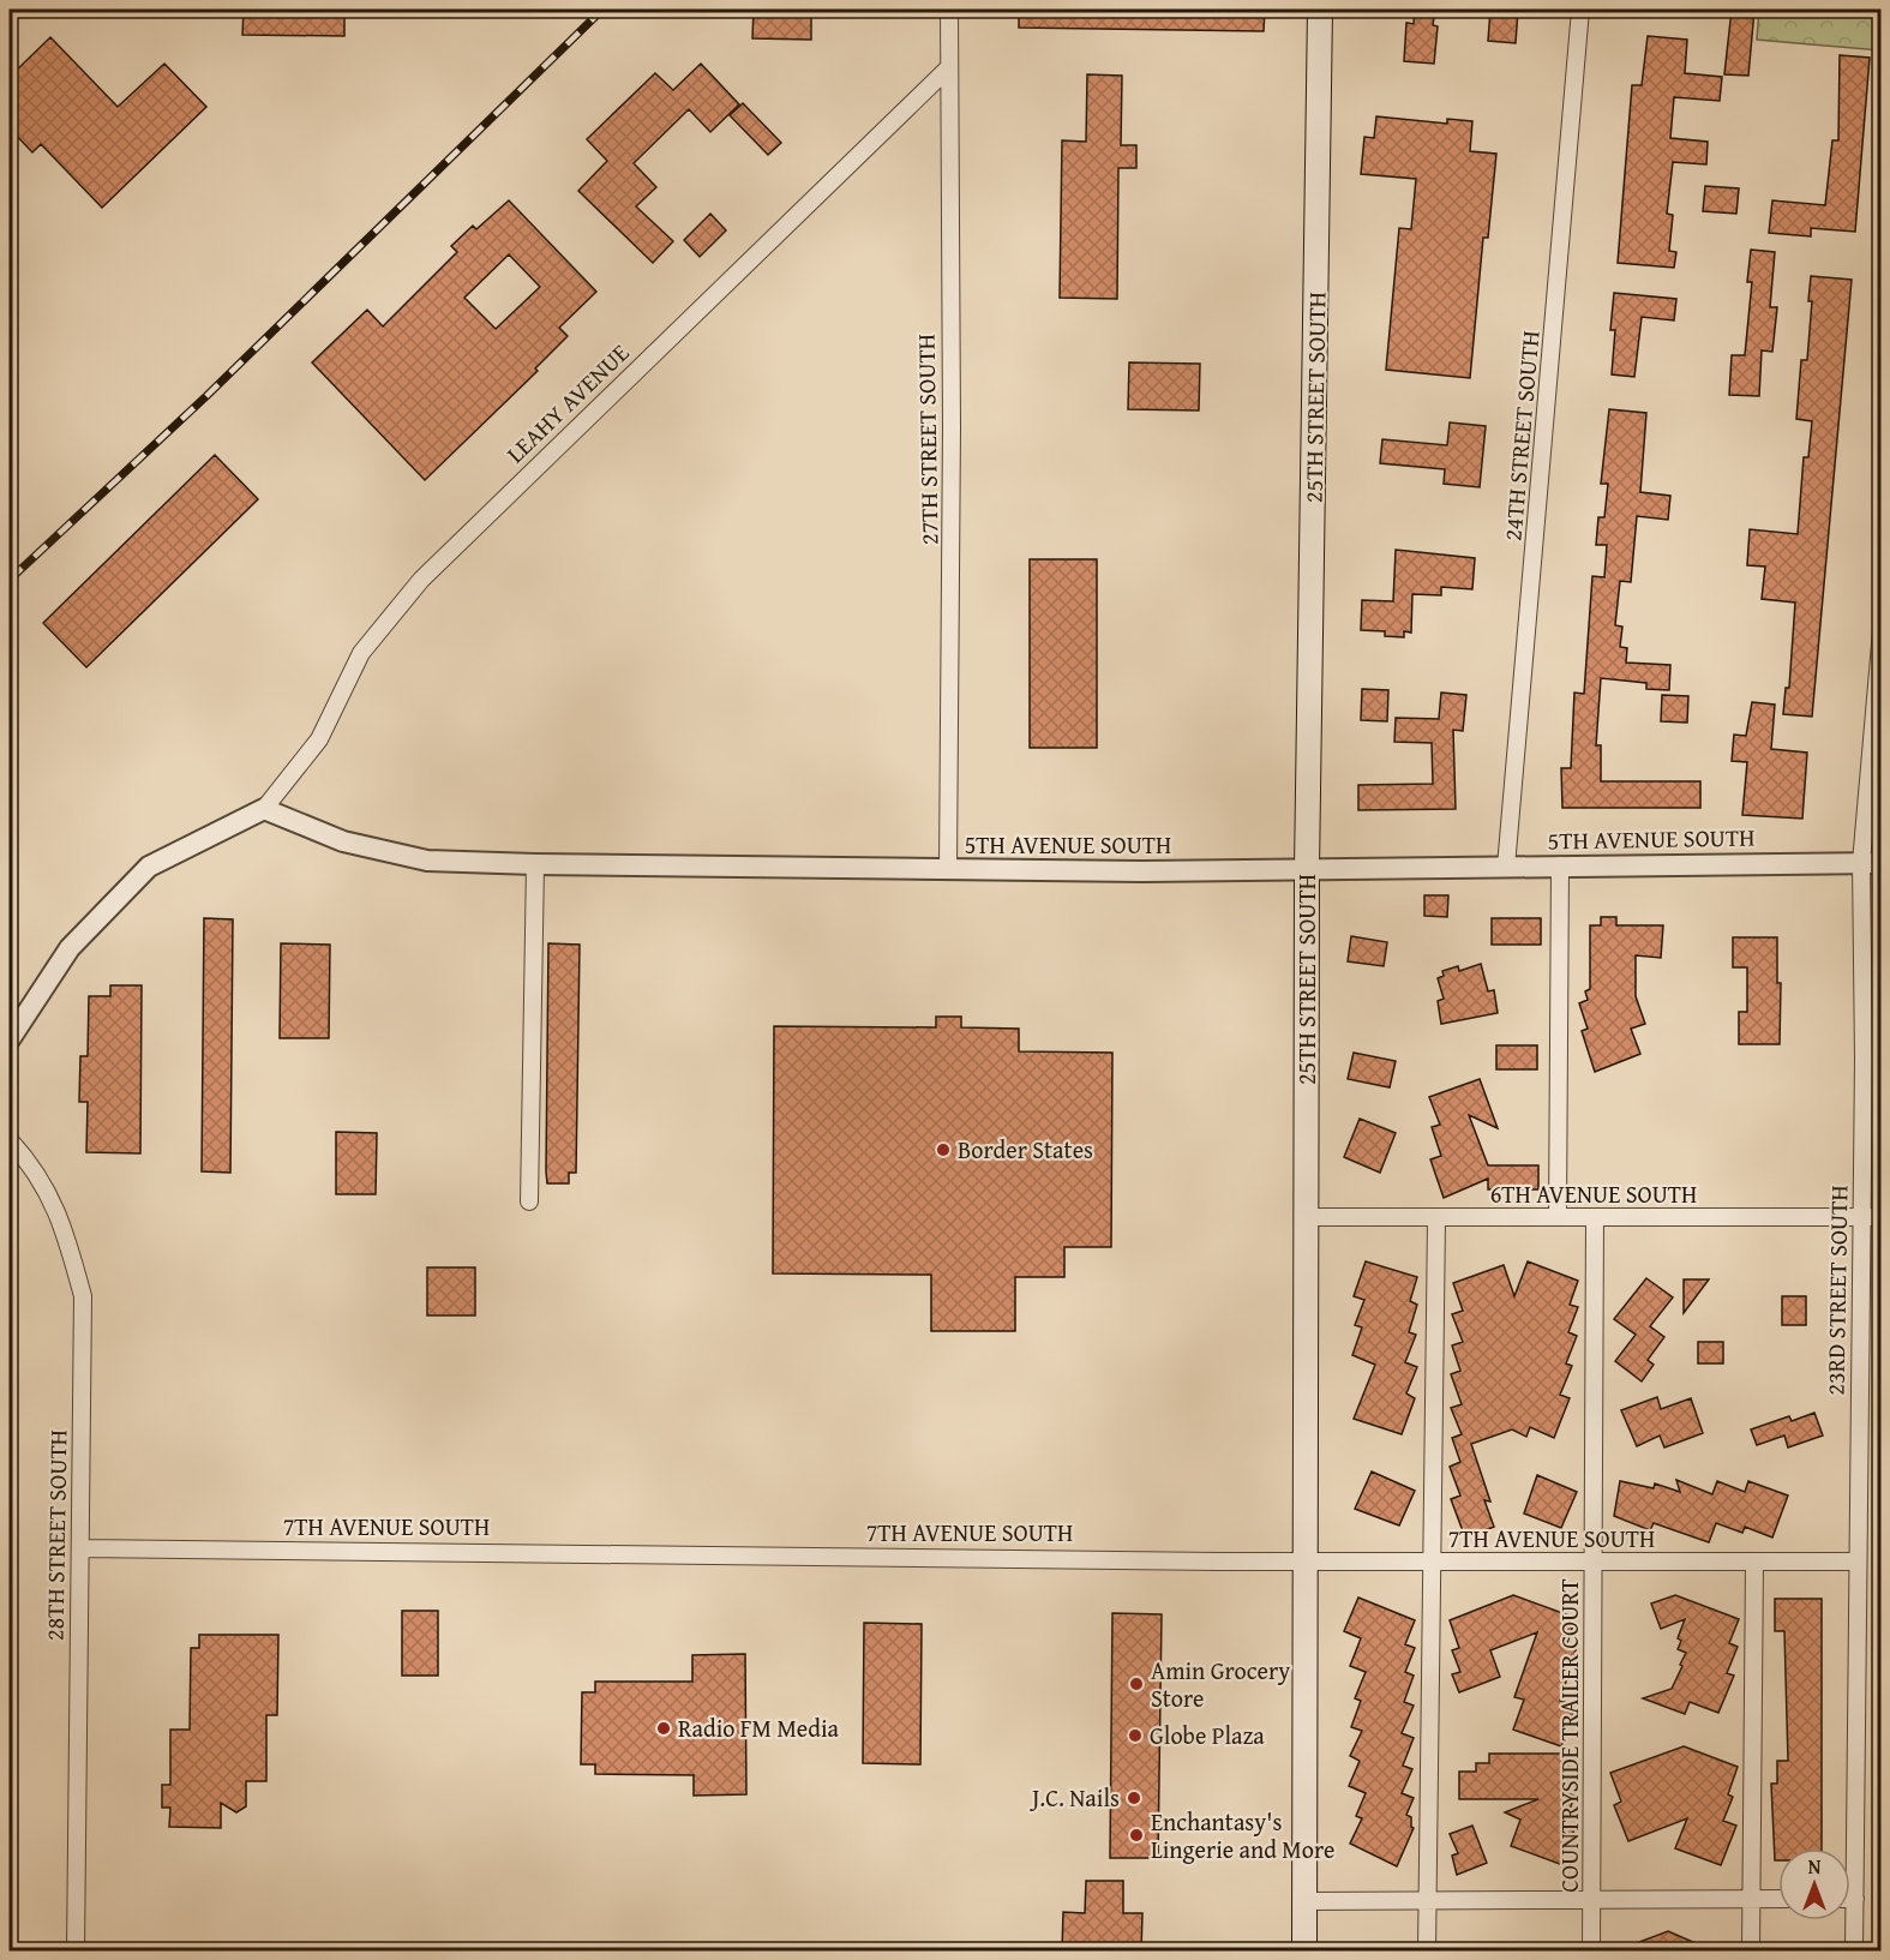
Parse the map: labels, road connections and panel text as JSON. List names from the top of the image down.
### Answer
{
  "streets": {
    "main road": ["25TH STREET SOUTH"],
    "street": [
      "LEAHY AVENUE",
      "24TH STREET SOUTH",
      "27TH STREET SOUTH",
      "5TH AVENUE SOUTH",
      "6TH AVENUE SOUTH",
      "23RD STREET SOUTH",
      "7TH AVENUE SOUTH",
      "28TH STREET SOUTH",
      "COUNTRYSIDE TRAILER COURT"
    ]
  },
  "crossings": [
    ["25TH STREET SOUTH", "5TH AVENUE SOUTH"],
    ["25TH STREET SOUTH", "6TH AVENUE SOUTH"],
    ["25TH STREET SOUTH", "7TH AVENUE SOUTH"],
    ["LEAHY AVENUE", "27TH STREET SOUTH"],
    ["LEAHY AVENUE", "5TH AVENUE SOUTH"],
    ["24TH STREET SOUTH", "5TH AVENUE SOUTH"],
    ["27TH STREET SOUTH", "5TH AVENUE SOUTH"],
    ["5TH AVENUE SOUTH", "23RD STREET SOUTH"],
    ["6TH AVENUE SOUTH", "23RD STREET SOUTH"],
    ["6TH AVENUE SOUTH", "COUNTRYSIDE TRAILER COURT"],
    ["23RD STREET SOUTH", "7TH AVENUE SOUTH"],
    ["7TH AVENUE SOUTH", "28TH STREET SOUTH"],
    ["7TH AVENUE SOUTH", "COUNTRYSIDE TRAILER COURT"]
  ],
  "places": [
    "Border States",
    "Amin Grocery Store",
    "Radio FM Media",
    "Globe Plaza",
    "J.C. Nails",
    "Enchantasy's Lingerie and More"
  ],
  "north": "top"
}
